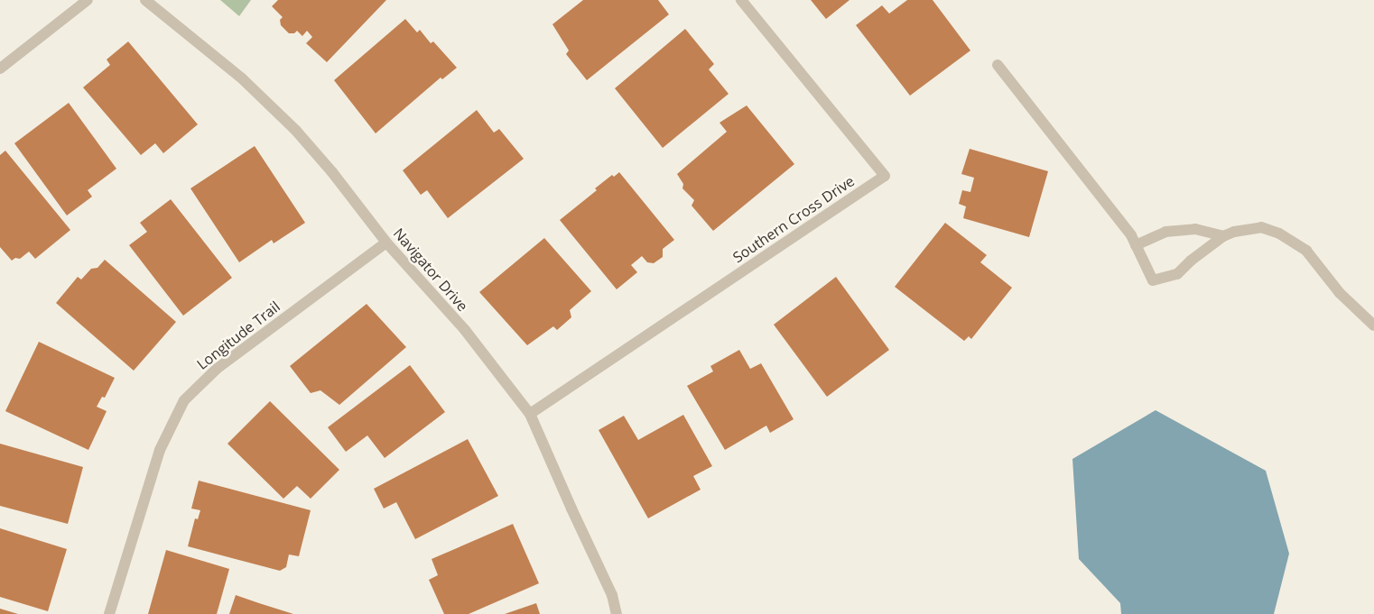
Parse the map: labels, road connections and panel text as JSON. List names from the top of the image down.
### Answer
{
  "streets": {
    "street": ["Southern Cross Drive", "Navigator Drive", "Longitude Trail"]
  },
  "crossings": [
    ["Southern Cross Drive", "Navigator Drive"],
    ["Navigator Drive", "Longitude Trail"]
  ]
}
